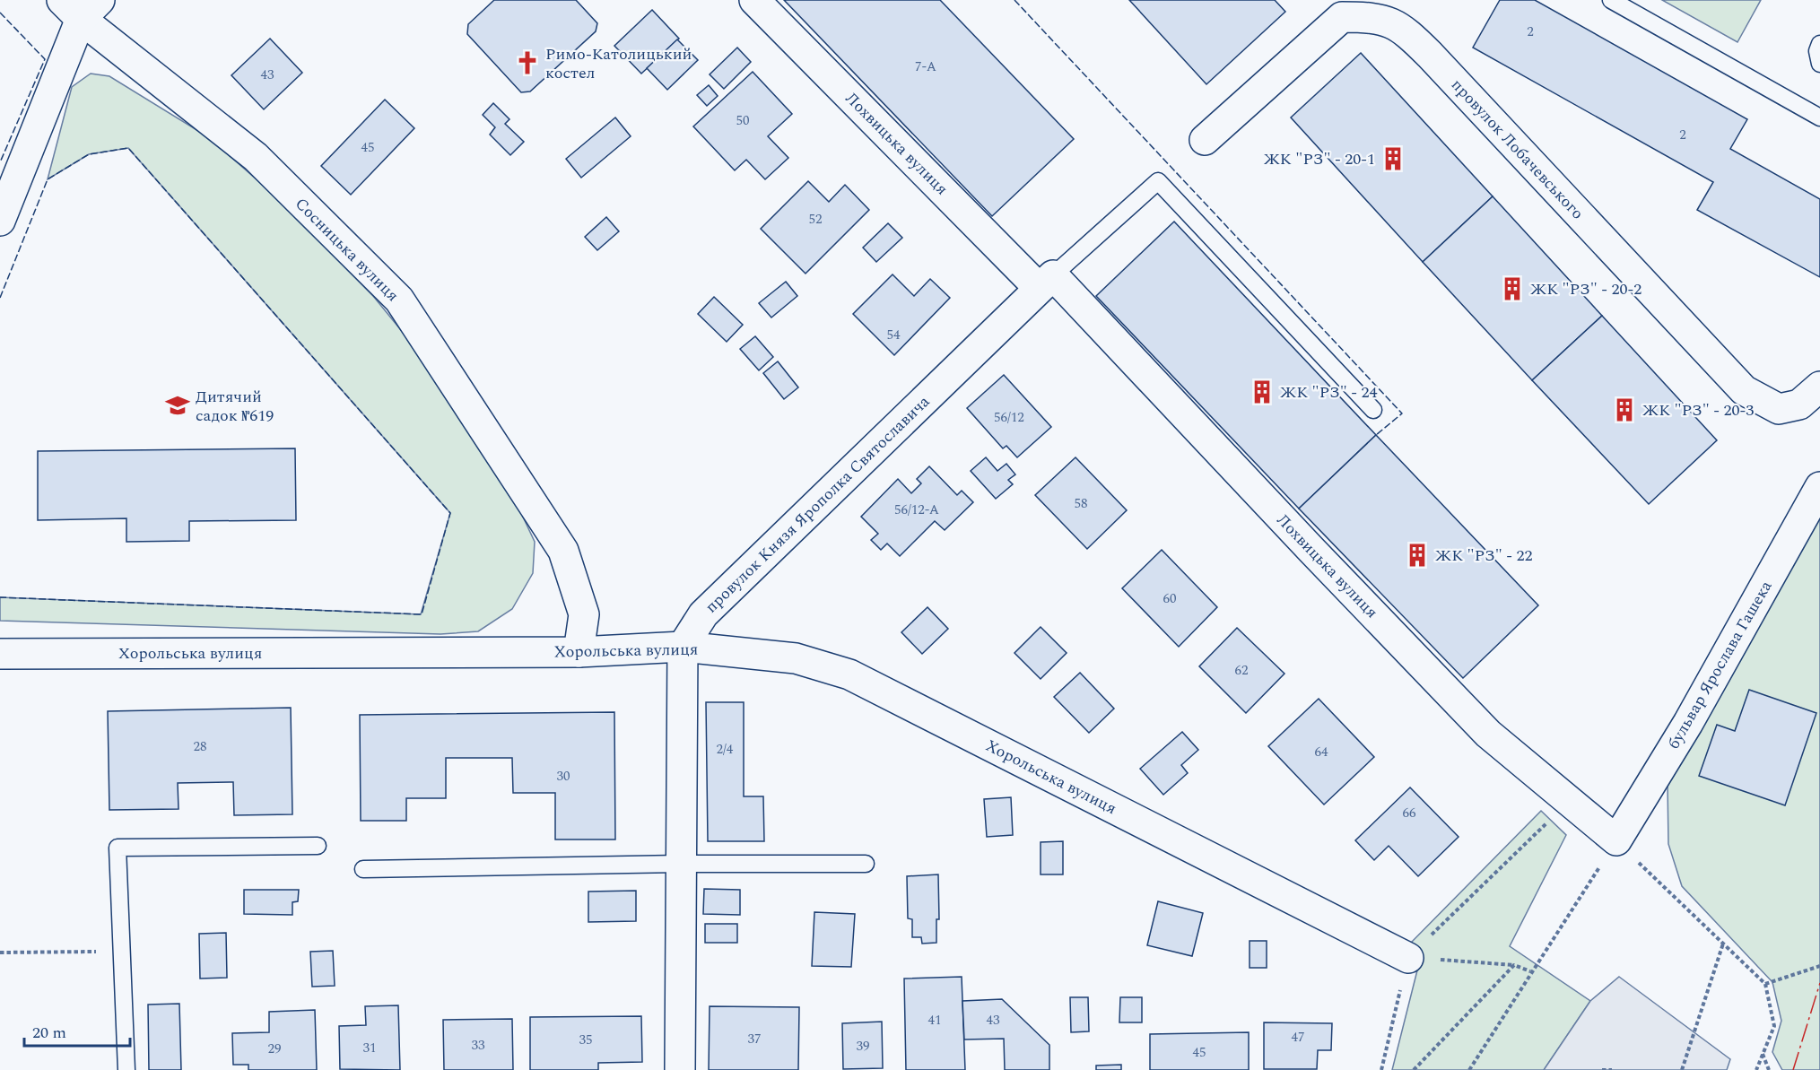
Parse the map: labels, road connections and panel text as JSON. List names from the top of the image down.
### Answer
{
  "streets": {
    "street": [
      "Лохвицька вулиця",
      "провулок Лобачевського",
      "Сосницька вулиця",
      "провулок Князя Ярополка Святославича",
      "Хорольська вулиця",
      "бульвар Ярослава Гашека"
    ]
  },
  "crossings": [
    ["Лохвицька вулиця", "провулок Князя Ярополка Святославича"],
    ["Лохвицька вулиця", "бульвар Ярослава Гашека"],
    ["Сосницька вулиця", "Хорольська вулиця"],
    ["провулок Князя Ярополка Святославича", "Хорольська вулиця"]
  ],
  "places": {
    "church": ["Римо-Католицький костел"],
    "building": [
      "ЖК \"РЗ\" - 20-1",
      "ЖК \"РЗ\" - 20-2",
      "ЖК \"РЗ\" - 24",
      "ЖК \"РЗ\" - 20-3",
      "ЖК \"РЗ\" - 22"
    ],
    "school or university": ["Дитячий садок №619"]
  },
  "house_numbers": [
    "2",
    "7-А",
    "43",
    "50",
    "2",
    "45",
    "52",
    "54",
    "56/12",
    "58",
    "56/12-А",
    "60",
    "62",
    "28",
    "2/4",
    "64",
    "30",
    "66",
    "41",
    "43",
    "47",
    "37",
    "35",
    "33",
    "39",
    "31",
    "29",
    "45"
  ],
  "scale_bar": "20 m"
}
